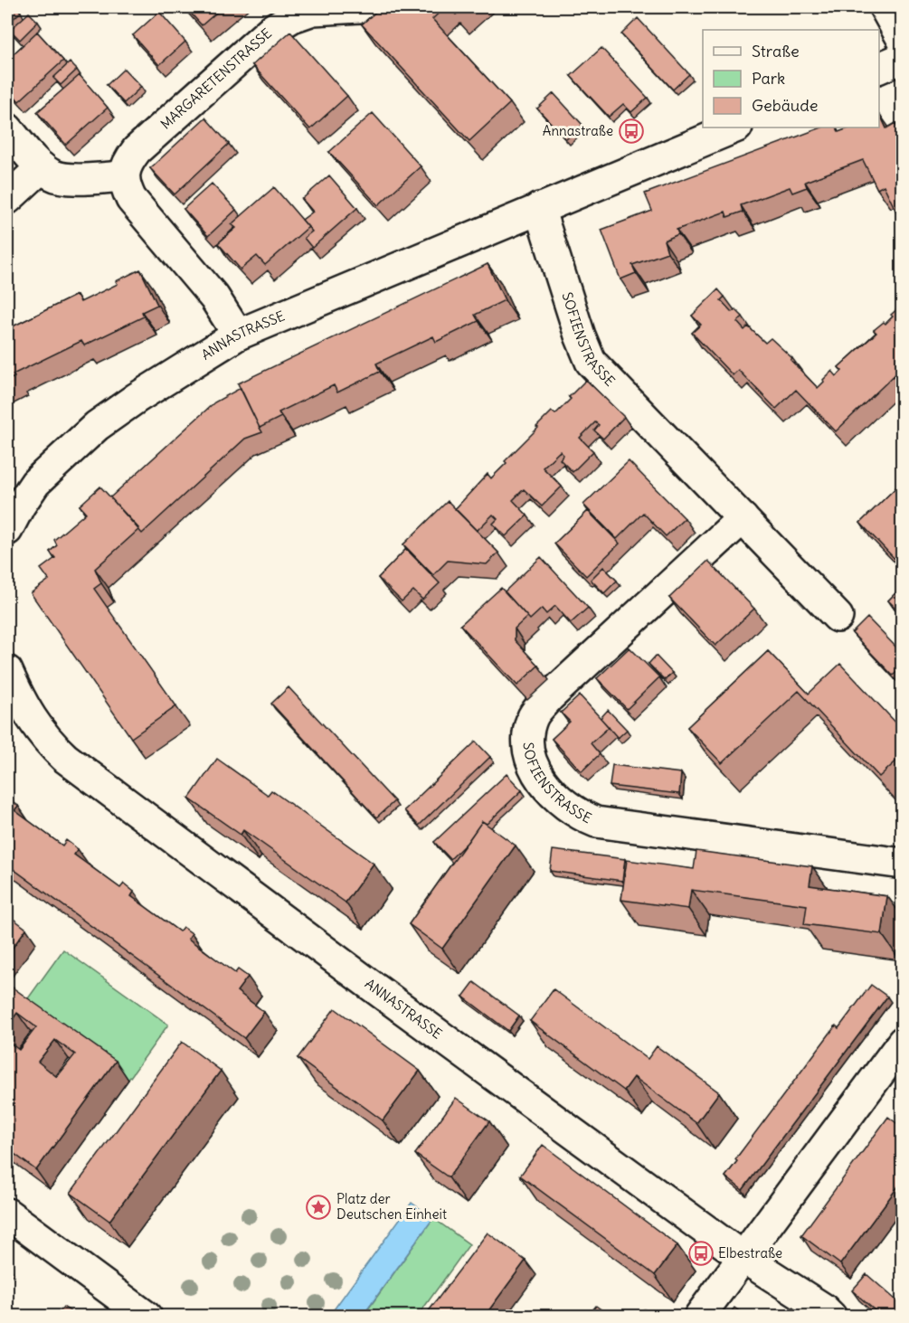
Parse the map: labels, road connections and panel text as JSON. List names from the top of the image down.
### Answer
{
  "streets": {
    "street": ["MARGARETENSTRASSE", "ANNASTRASSE", "SOFIENSTRASSE"]
  },
  "crossings": [
    ["ANNASTRASSE", "SOFIENSTRASSE"]
  ],
  "places": {
    "bus stop": ["Annastraße", "Elbestraße"],
    "place": ["Platz der Deutschen Einheit"]
  },
  "legend": ["Straße", "Park", "Gebäude"]
}
